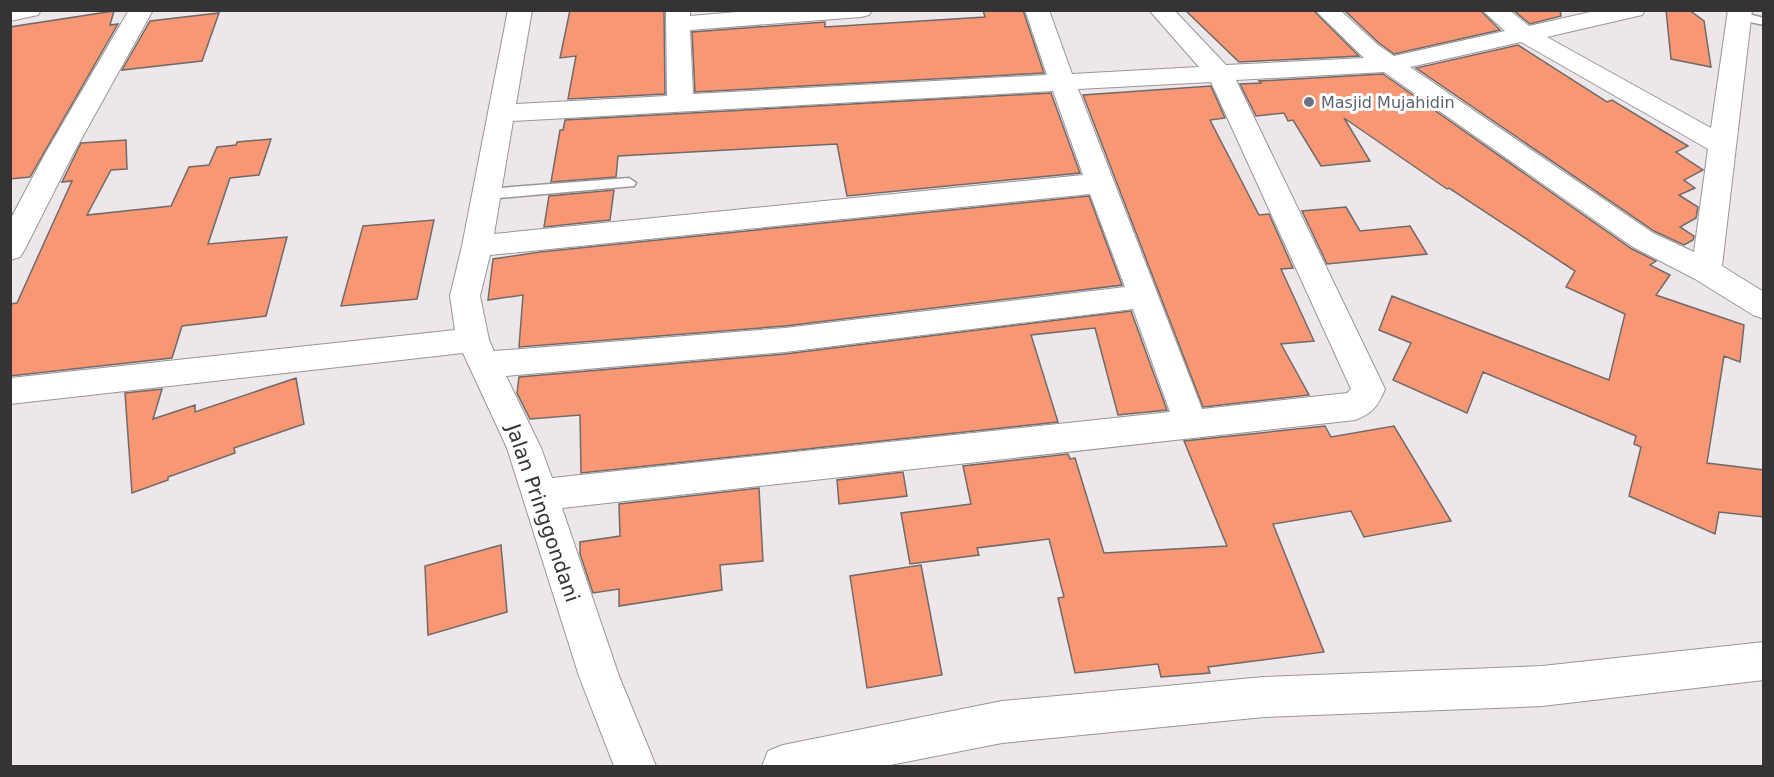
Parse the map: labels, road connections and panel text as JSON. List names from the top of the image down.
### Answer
{
  "streets": {
    "street": ["Jalan Pringgondani"]
  },
  "places": ["Masjid Mujahidin"]
}
